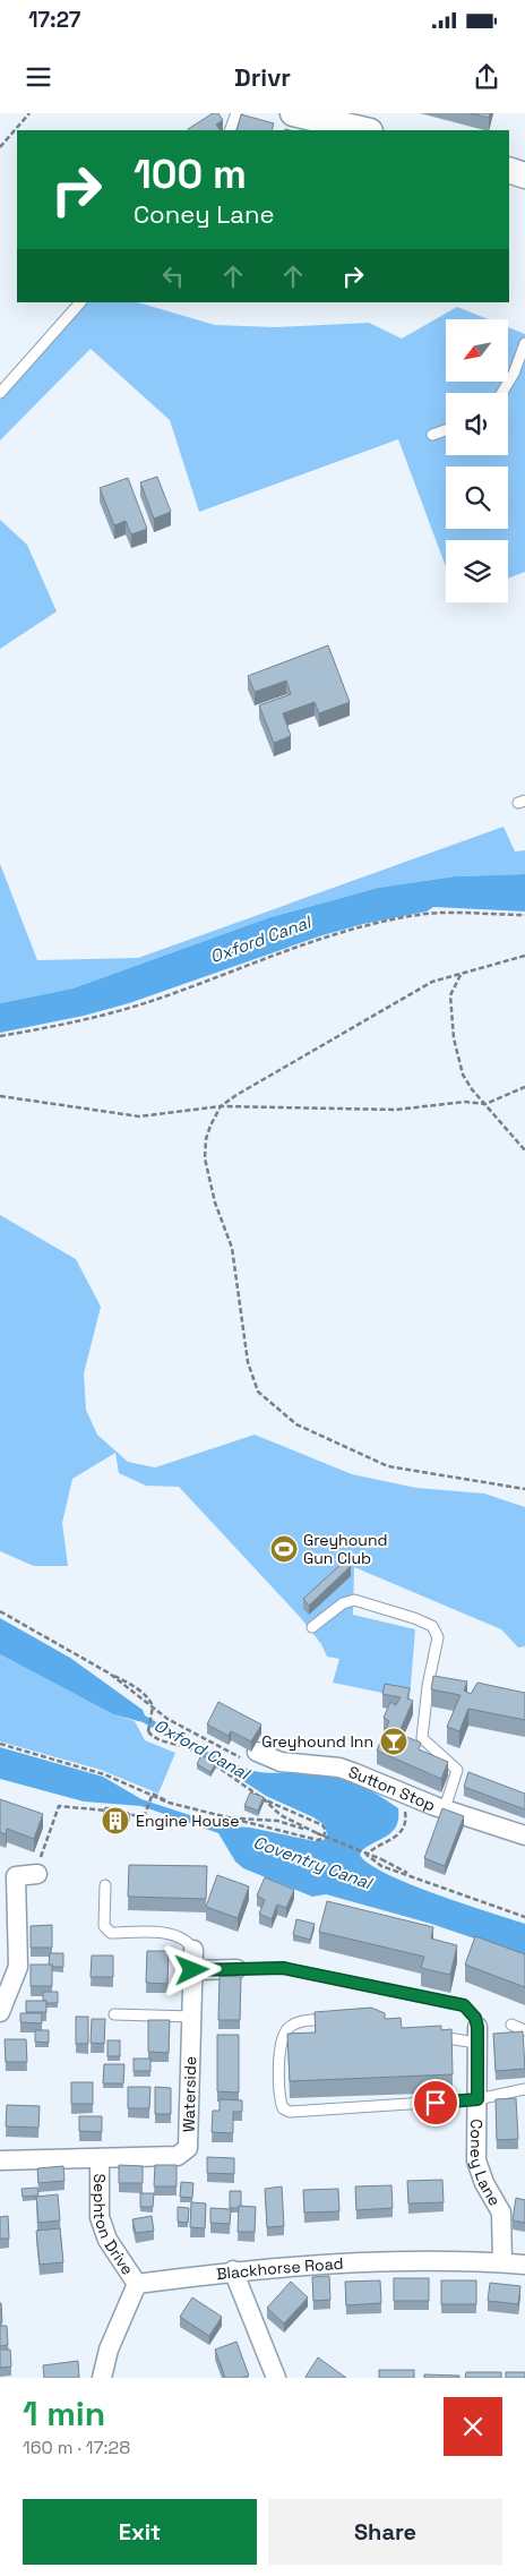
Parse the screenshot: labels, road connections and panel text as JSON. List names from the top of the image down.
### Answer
{
  "streets": {
    "street": [
      "Sutton Stop",
      "Waterside",
      "Coney Lane",
      "Sephton Drive",
      "Blackhorse Road"
    ]
  },
  "crossings": [
    ["Waterside", "Sephton Drive"],
    ["Coney Lane", "Blackhorse Road"],
    ["Sephton Drive", "Blackhorse Road"]
  ],
  "water": ["Oxford Canal", "Coventry Canal"],
  "places": {
    "sports": ["Greyhound Gun Club"],
    "bar": ["Greyhound Inn"],
    "building": ["Engine House"]
  },
  "north": "bottom left",
  "page": {
    "status": "17:27",
    "header": "Drivr",
    "turn": ["100 m", "Coney Lane"],
    "heading": ["1 min", "160 m · 17:28"],
    "buttons": ["Exit", "Share"]
  }
}
